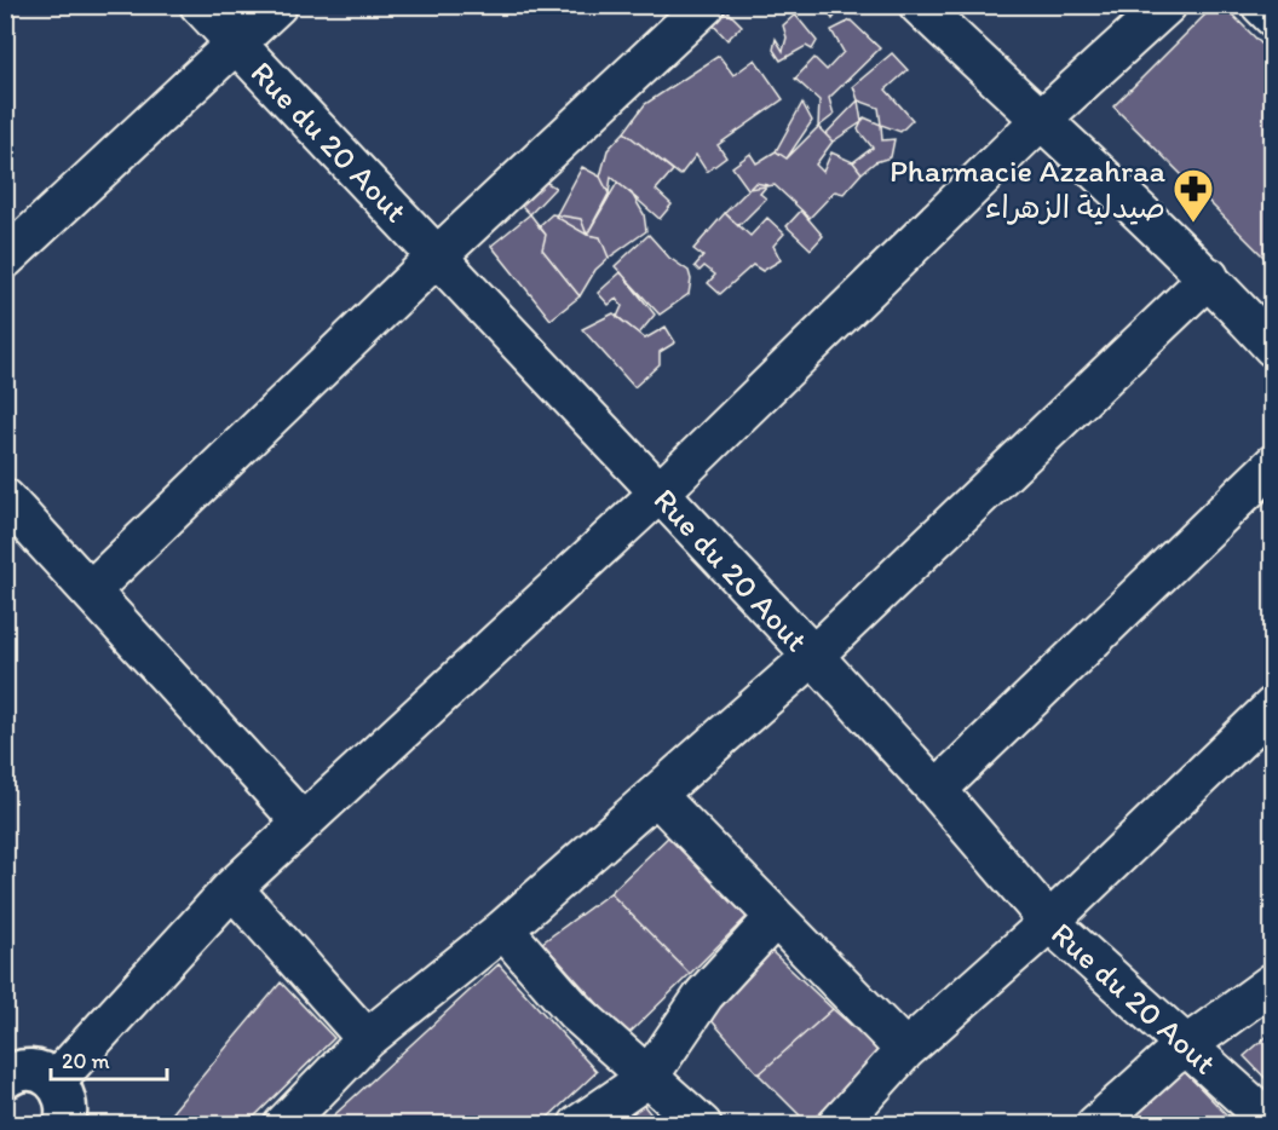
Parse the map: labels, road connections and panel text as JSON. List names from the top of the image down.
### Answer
{
  "streets": {
    "street": ["Rue du 20 Aout"]
  },
  "places": {
    "pharmacy": ["Pharmacie Azzahraa صيدلية الزهراء"]
  },
  "scale_bar": "20 m"
}
